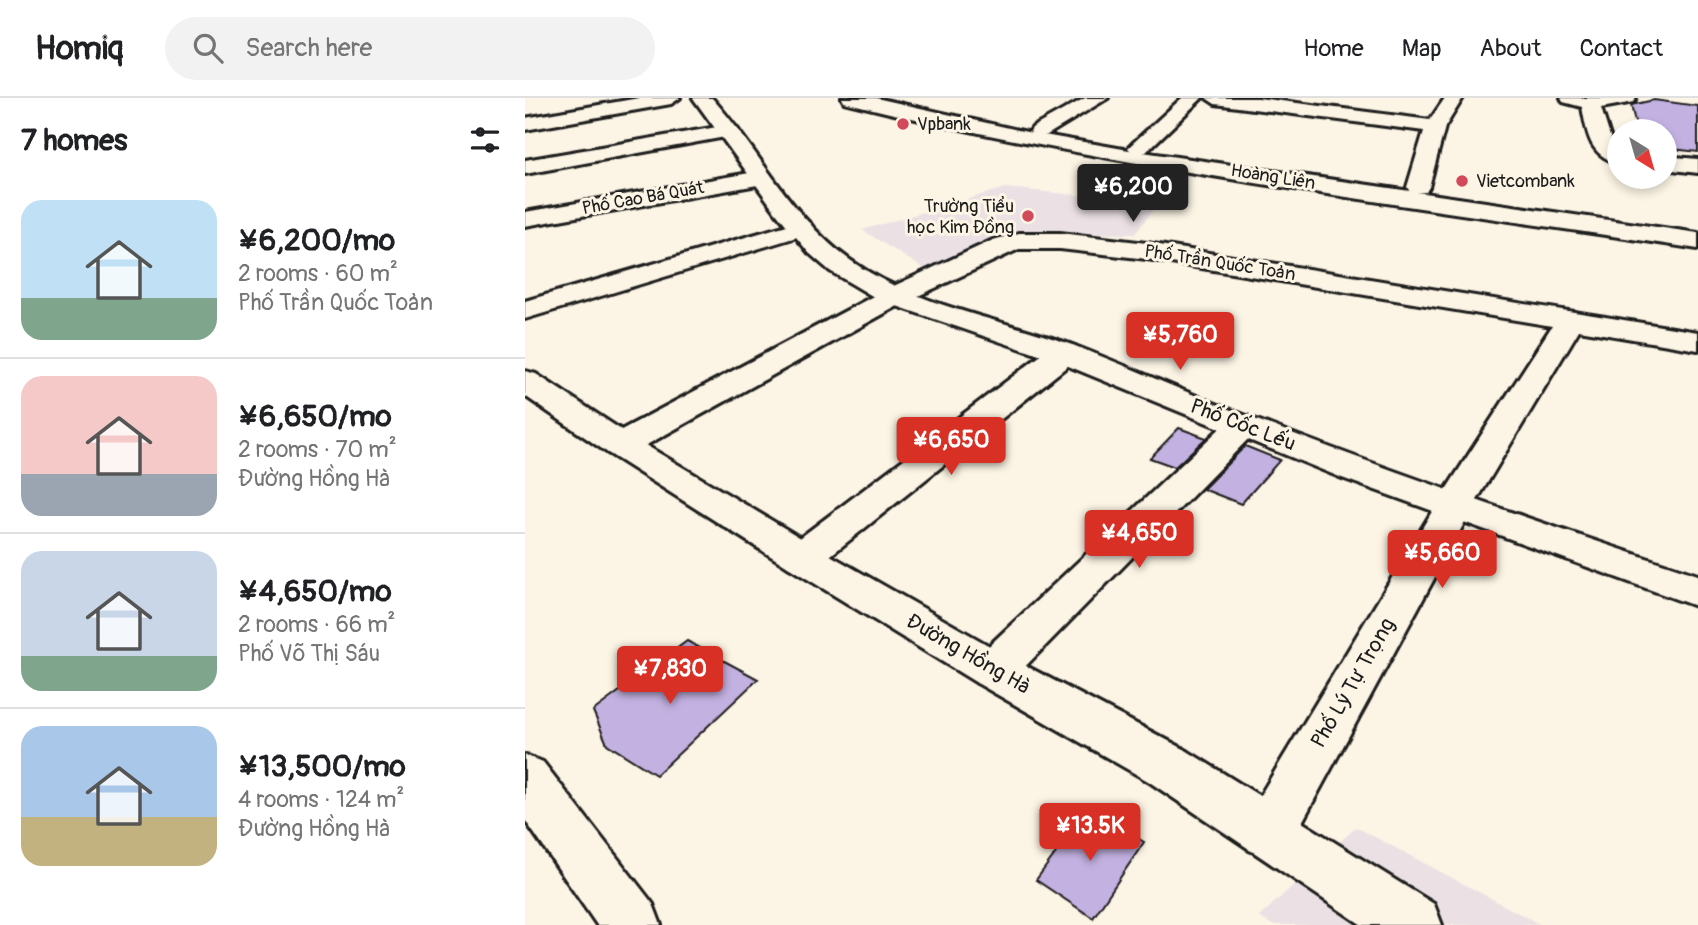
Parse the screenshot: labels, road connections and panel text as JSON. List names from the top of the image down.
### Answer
{
  "streets": {
    "street": [
      "Hoàng Liên",
      "Phố Cao Bá Quát",
      "Phố Trần Quốc Toản",
      "Phố Cốc Lếu",
      "Đường Hồng Hà",
      "Phố Lý Tự Trọng"
    ]
  },
  "crossings": [
    ["Phố Cao Bá Quát", "Phố Cốc Lếu"],
    ["Phố Trần Quốc Toản", "Phố Cốc Lếu"],
    ["Phố Trần Quốc Toản", "Đường Hồng Hà"],
    ["Phố Trần Quốc Toản", "Phố Lý Tự Trọng"],
    ["Phố Cốc Lếu", "Phố Lý Tự Trọng"],
    ["Đường Hồng Hà", "Phố Lý Tự Trọng"]
  ],
  "places": ["Vpbank", "Vietcombank", "Trường Tiểu học Kim Đồng"],
  "north": "bottom right",
  "page": {
    "header": "Homiq",
    "search": "Search here",
    "nav": [
      "Home",
      "Map",
      "About",
      "Contact"
    ],
    "heading": "7 homes",
    "price": [
      "¥6,200",
      "¥5,760",
      "¥6,650",
      "¥4,650",
      "¥5,660",
      "¥7,830",
      "¥13.5K"
    ],
    "list": [
      {
        "name": "¥6,200/mo",
        "note": "2 rooms · 60 m² · Phố Trần Quốc Toản"
      },
      {
        "name": "¥6,650/mo",
        "note": "2 rooms · 70 m² · Đường Hồng Hà"
      },
      {
        "name": "¥4,650/mo",
        "note": "2 rooms · 66 m² · Phố Võ Thị Sáu"
      },
      {
        "name": "¥13,500/mo",
        "note": "4 rooms · 124 m² · Đường Hồng Hà"
      }
    ]
  }
}
